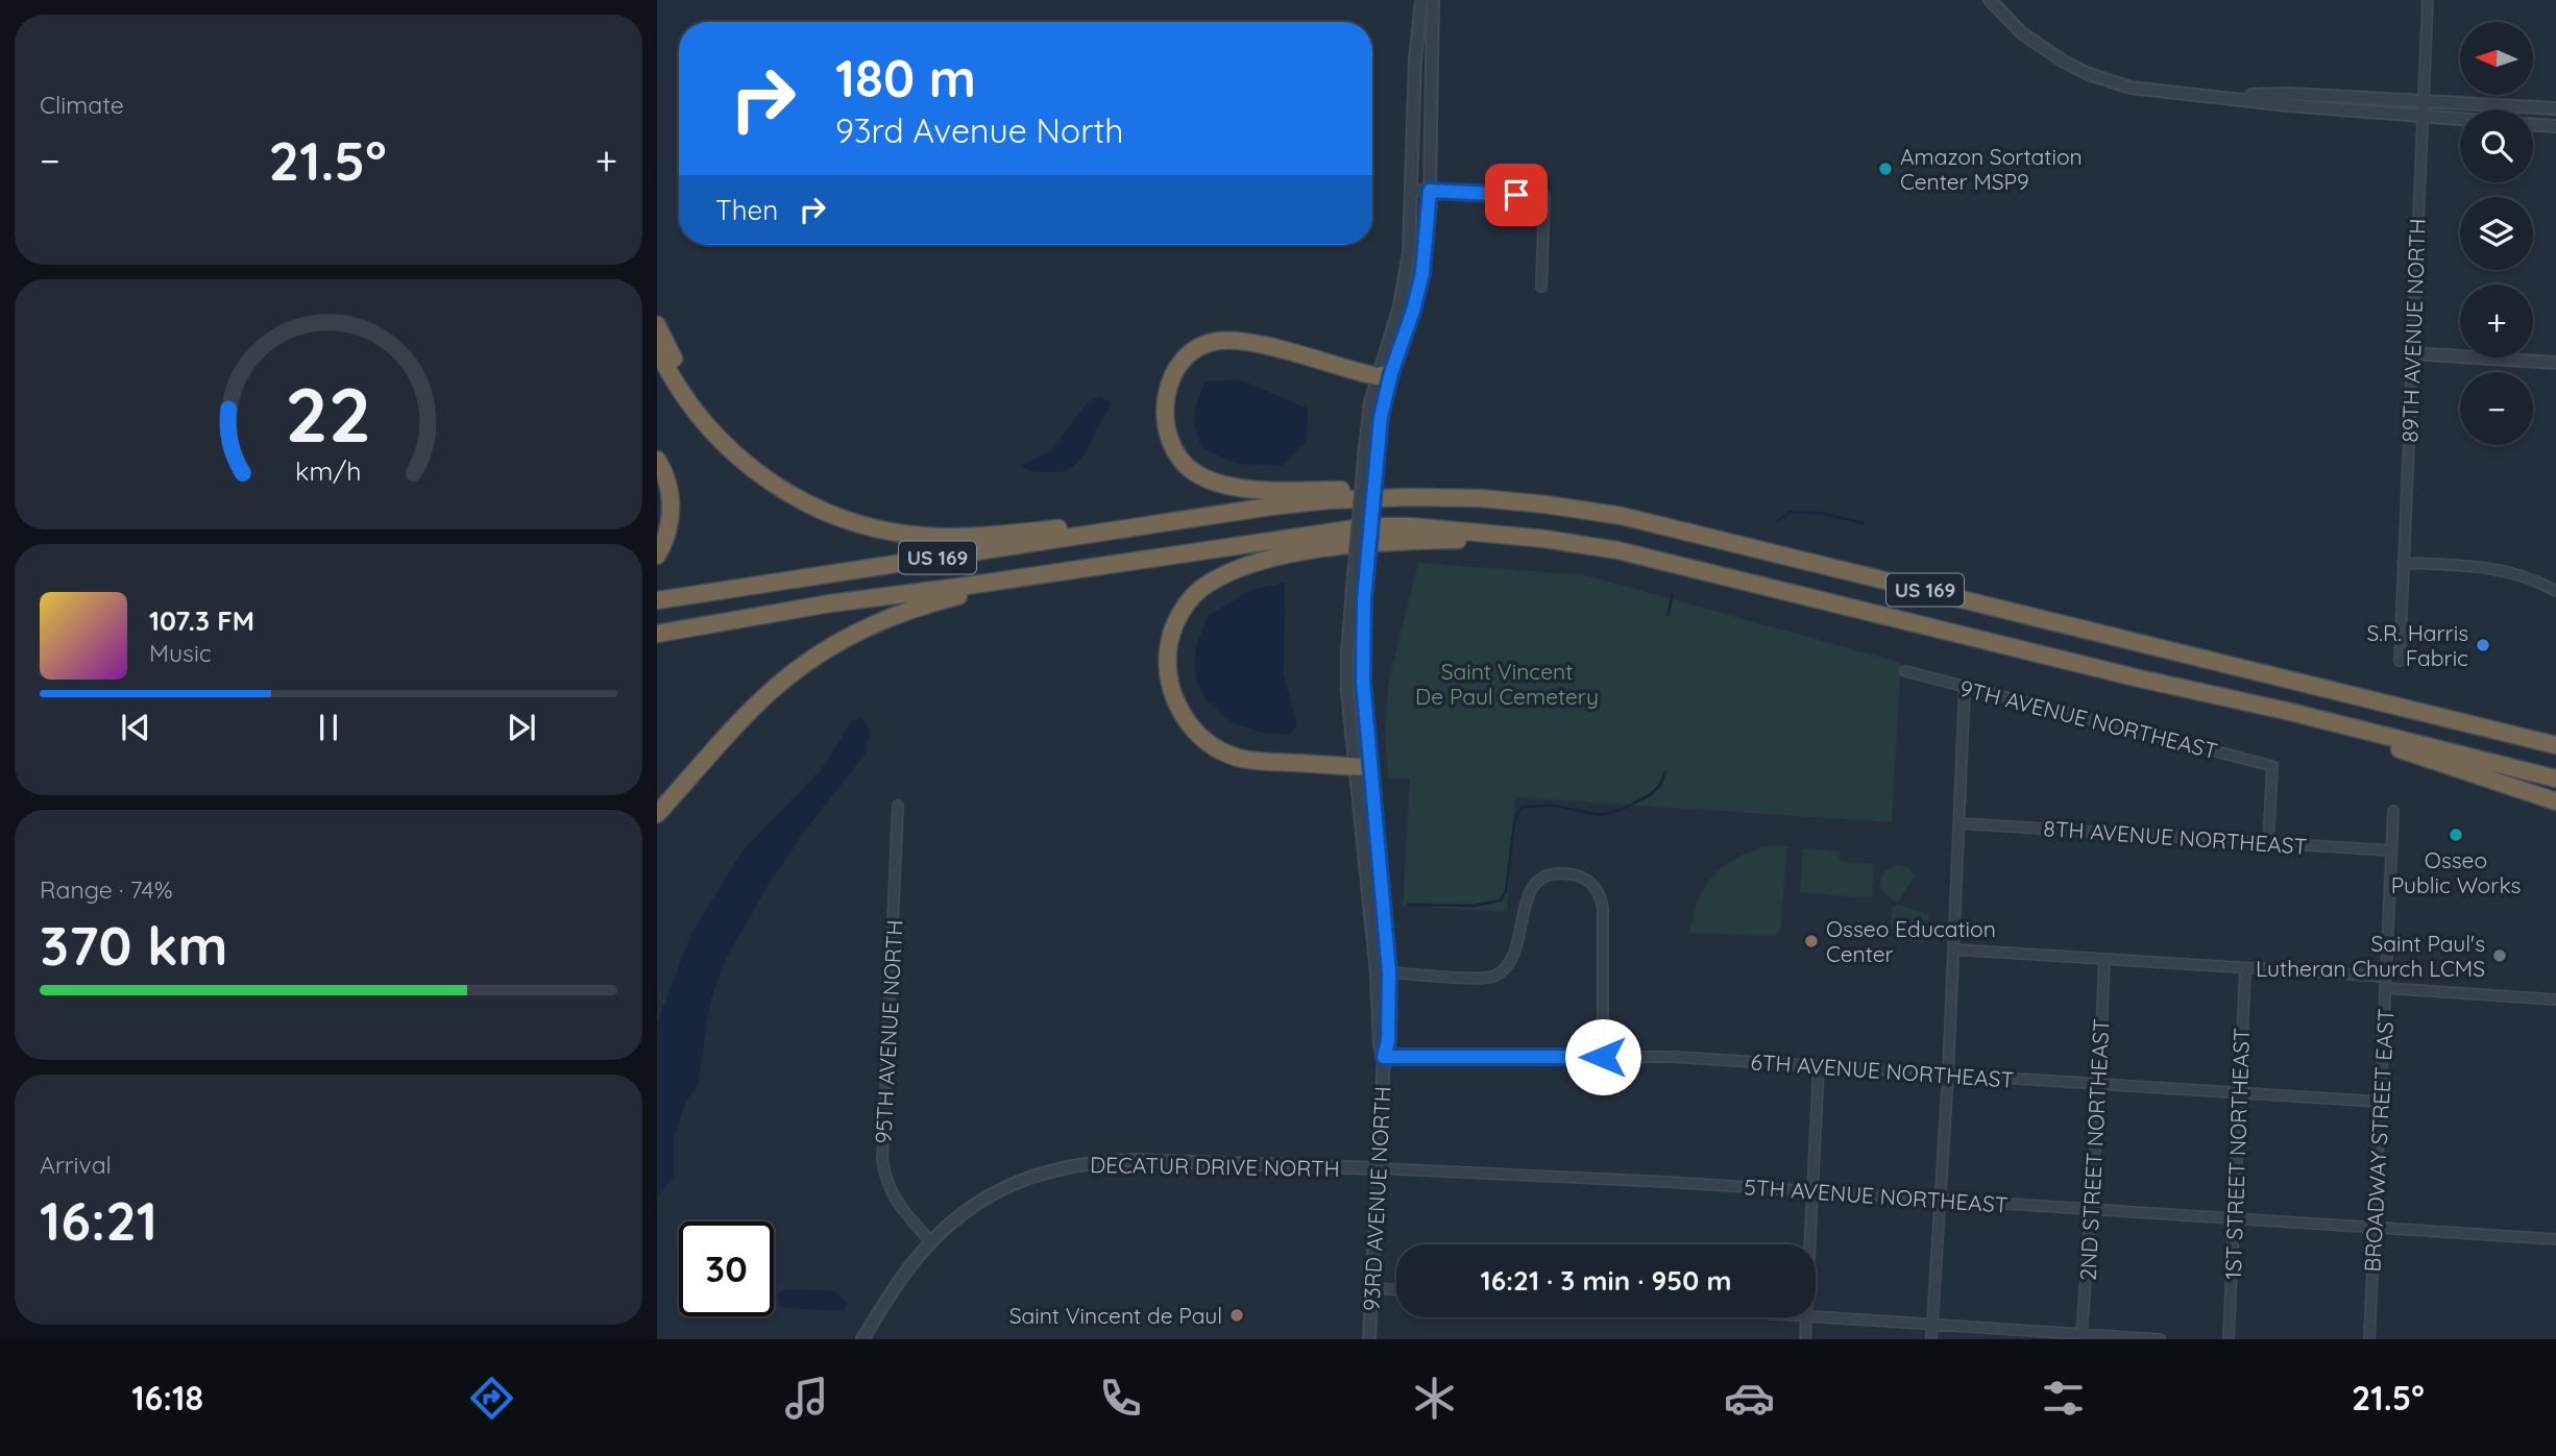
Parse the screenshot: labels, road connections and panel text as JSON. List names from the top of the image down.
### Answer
{
  "streets": {
    "highway": ["US 169"],
    "street": [
      "89TH AVENUE NORTH",
      "9TH AVENUE NORTHEAST",
      "8TH AVENUE NORTHEAST",
      "95TH AVENUE NORTH",
      "6TH AVENUE NORTHEAST",
      "BROADWAY STREET EAST",
      "2ND STREET NORTHEAST",
      "1ST STREET NORTHEAST",
      "DECATUR DRIVE NORTH",
      "5TH AVENUE NORTHEAST",
      "93RD AVENUE NORTH"
    ]
  },
  "crossings": [
    ["9TH AVENUE NORTHEAST", "8TH AVENUE NORTHEAST"],
    ["8TH AVENUE NORTHEAST", "BROADWAY STREET EAST"],
    ["95TH AVENUE NORTH", "DECATUR DRIVE NORTH"],
    ["6TH AVENUE NORTHEAST", "BROADWAY STREET EAST"],
    ["6TH AVENUE NORTHEAST", "2ND STREET NORTHEAST"],
    ["6TH AVENUE NORTHEAST", "1ST STREET NORTHEAST"],
    ["6TH AVENUE NORTHEAST", "93RD AVENUE NORTH"],
    ["BROADWAY STREET EAST", "5TH AVENUE NORTHEAST"],
    ["2ND STREET NORTHEAST", "5TH AVENUE NORTHEAST"],
    ["1ST STREET NORTHEAST", "5TH AVENUE NORTHEAST"],
    ["DECATUR DRIVE NORTH", "5TH AVENUE NORTHEAST"],
    ["DECATUR DRIVE NORTH", "93RD AVENUE NORTH"],
    ["5TH AVENUE NORTHEAST", "93RD AVENUE NORTH"]
  ],
  "parks": ["Saint Vincent De Paul Cemetery"],
  "places": [
    "Amazon Sortation Center MSP9",
    "S.R. Harris Fabric",
    "Osseo Public Works",
    "Osseo Education Center",
    "Saint Paul's Lutheran Church LCMS",
    "Saint Vincent de Paul"
  ],
  "north": "left",
  "page": {
    "tile": [
      "Climate",
      ["Range · 74%", "370 km"],
      ["Arrival", "16:21"]
    ],
    "map_buttons": ["+", "−"],
    "turn": ["180 m", "93rd Avenue North"],
    "heat": ["−", "21.5°", "+"],
    "then": "Then",
    "song": ["107.3 FM", "Music"],
    "limit": "30",
    "trip": "16:21 · 3 min · 950 m",
    "tabs": ["16:18", "21.5°"],
    "gauge": ["22", "km/h"]
  }
}
